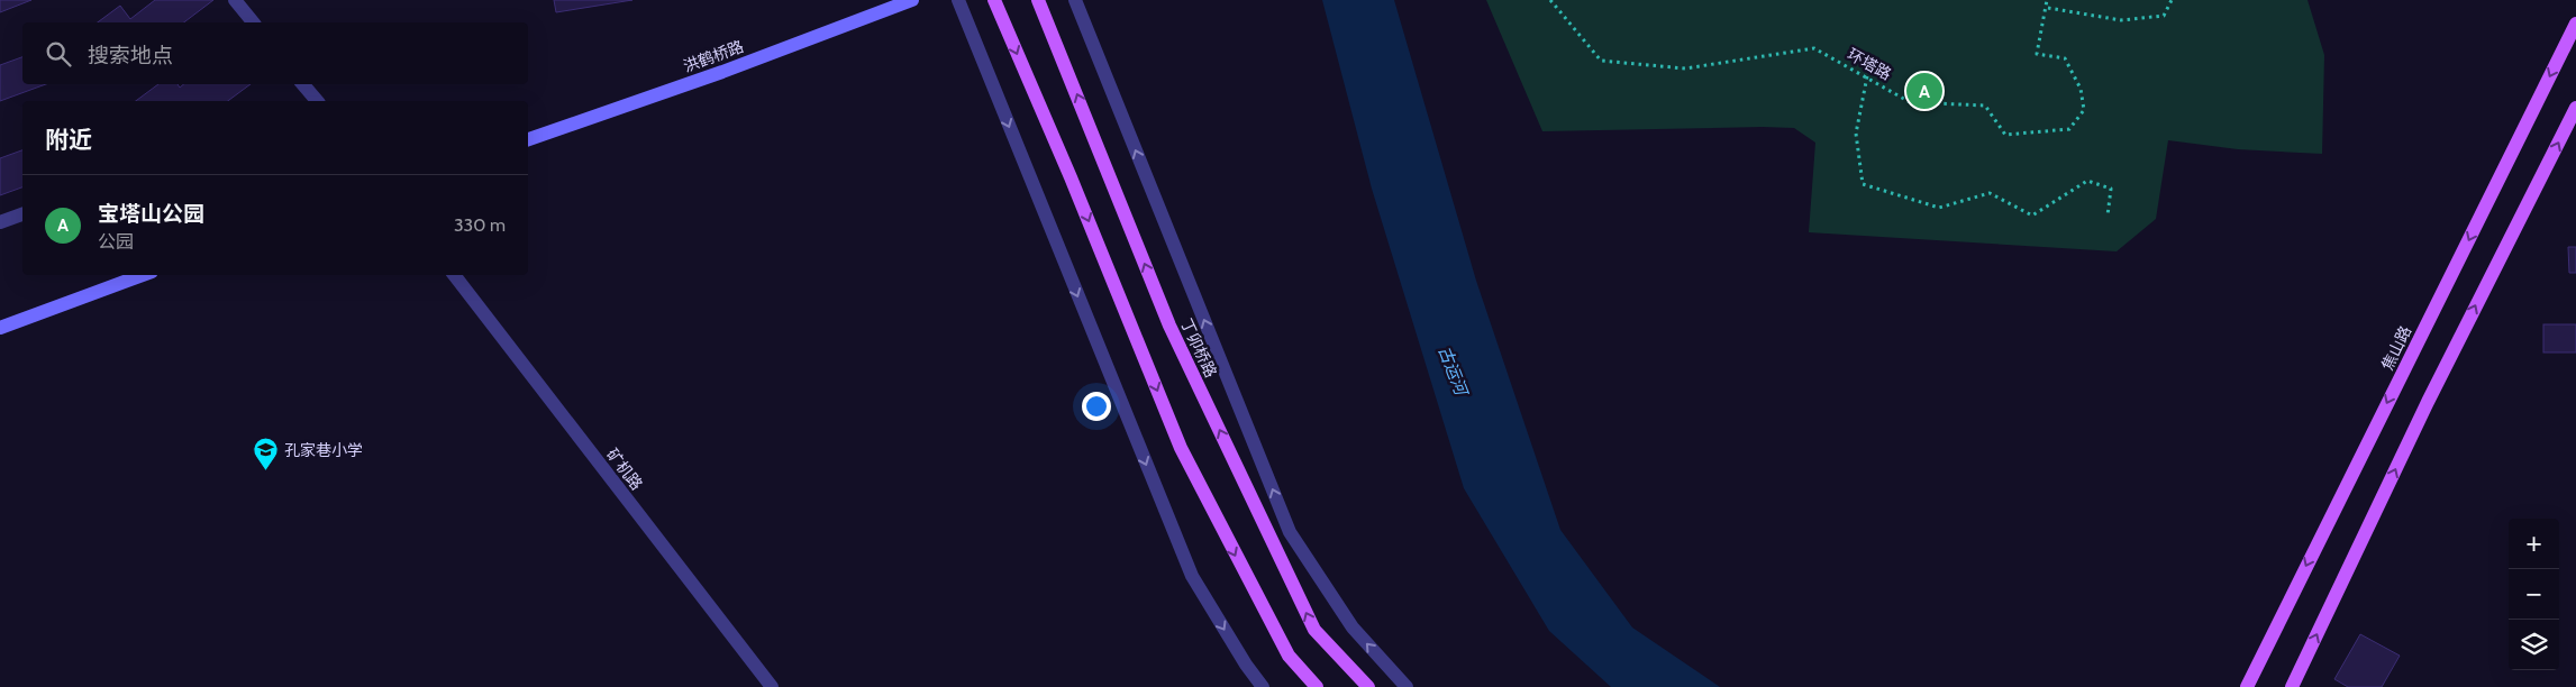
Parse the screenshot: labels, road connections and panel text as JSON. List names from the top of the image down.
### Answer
{
  "streets": {
    "main road": ["丁卯桥路", "焦山路"],
    "street": ["洪鹤桥路", "矿机路"],
    "path": ["环塔路"]
  },
  "water": ["古运河"],
  "places": {
    "school or university": ["孔家巷小学"]
  },
  "page": {
    "search": "搜索地点",
    "pins": "A",
    "heading": "附近",
    "list": [
      {
        "mark": "A",
        "name": "宝塔山公园",
        "note": "公园",
        "value": "330 m"
      }
    ],
    "map_buttons": ["+", "−"]
  }
}
